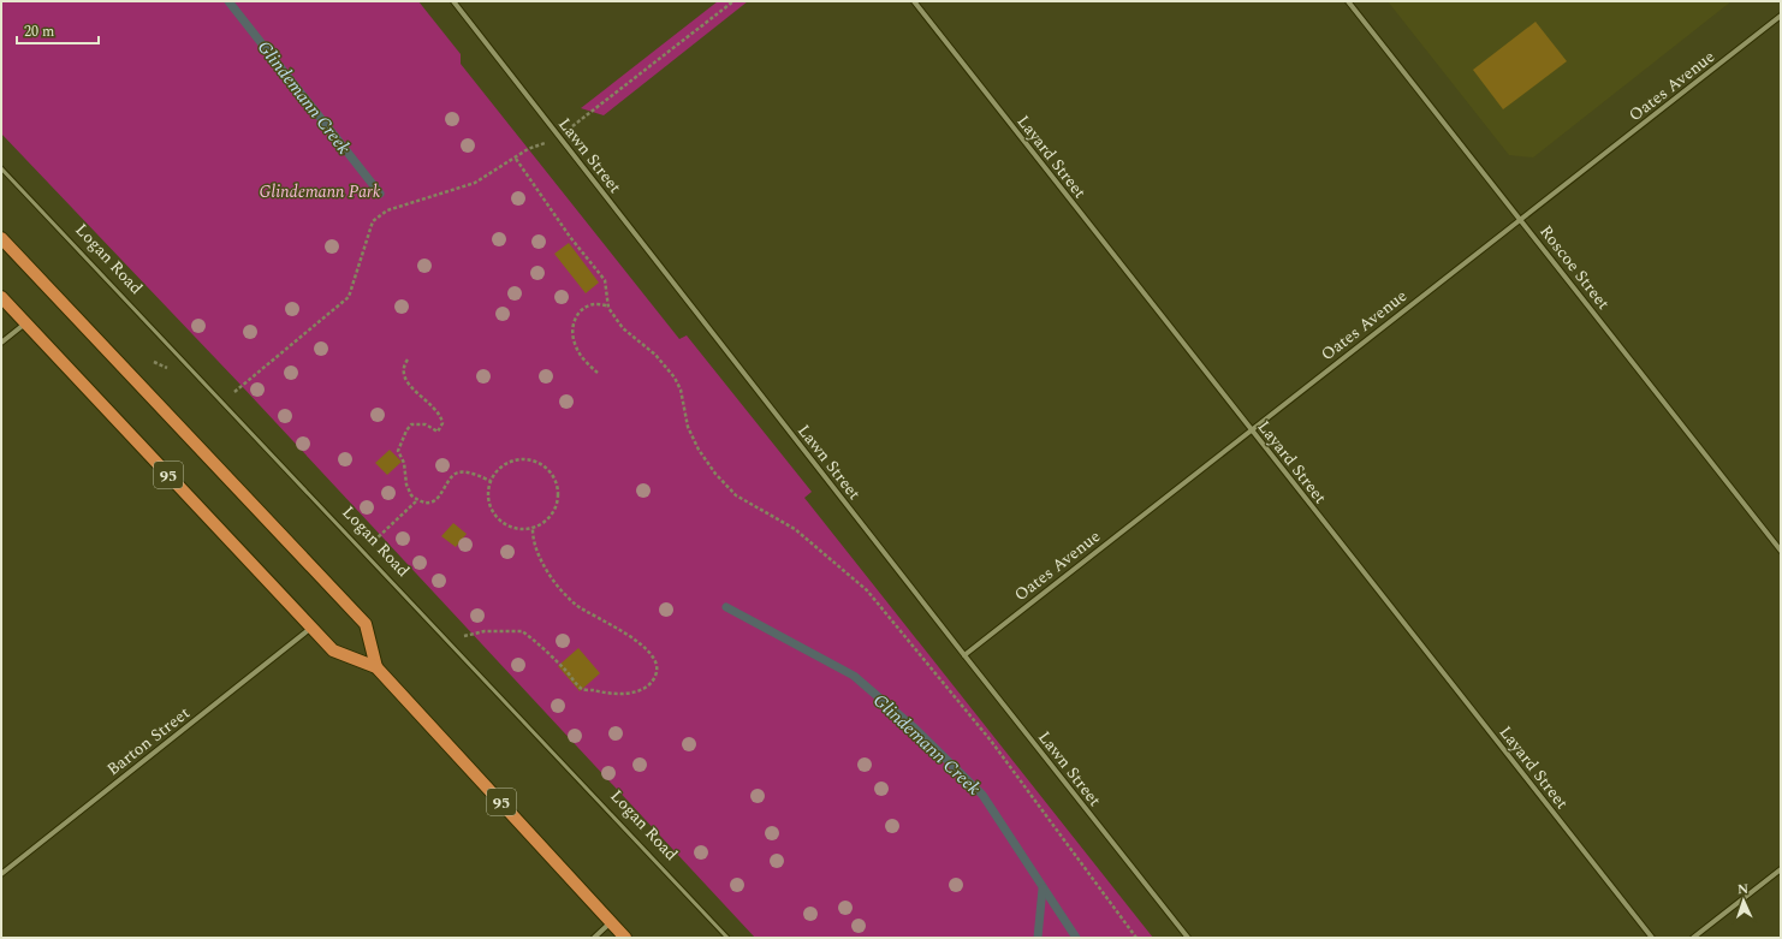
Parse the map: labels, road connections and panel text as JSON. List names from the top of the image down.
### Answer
{
  "streets": {
    "main road": ["95"],
    "street": [
      "Oates Avenue",
      "Lawn Street",
      "Layard Street",
      "Roscoe Street",
      "Barton Street"
    ],
    "lane": ["Logan Road"]
  },
  "crossings": [
    ["Oates Avenue", "Lawn Street"],
    ["Oates Avenue", "Layard Street"],
    ["Oates Avenue", "Roscoe Street"],
    ["95", "Barton Street"]
  ],
  "water": ["Glindemann Creek"],
  "parks": ["Glindemann Park"],
  "scale_bar": "20 m",
  "north": "top"
}
